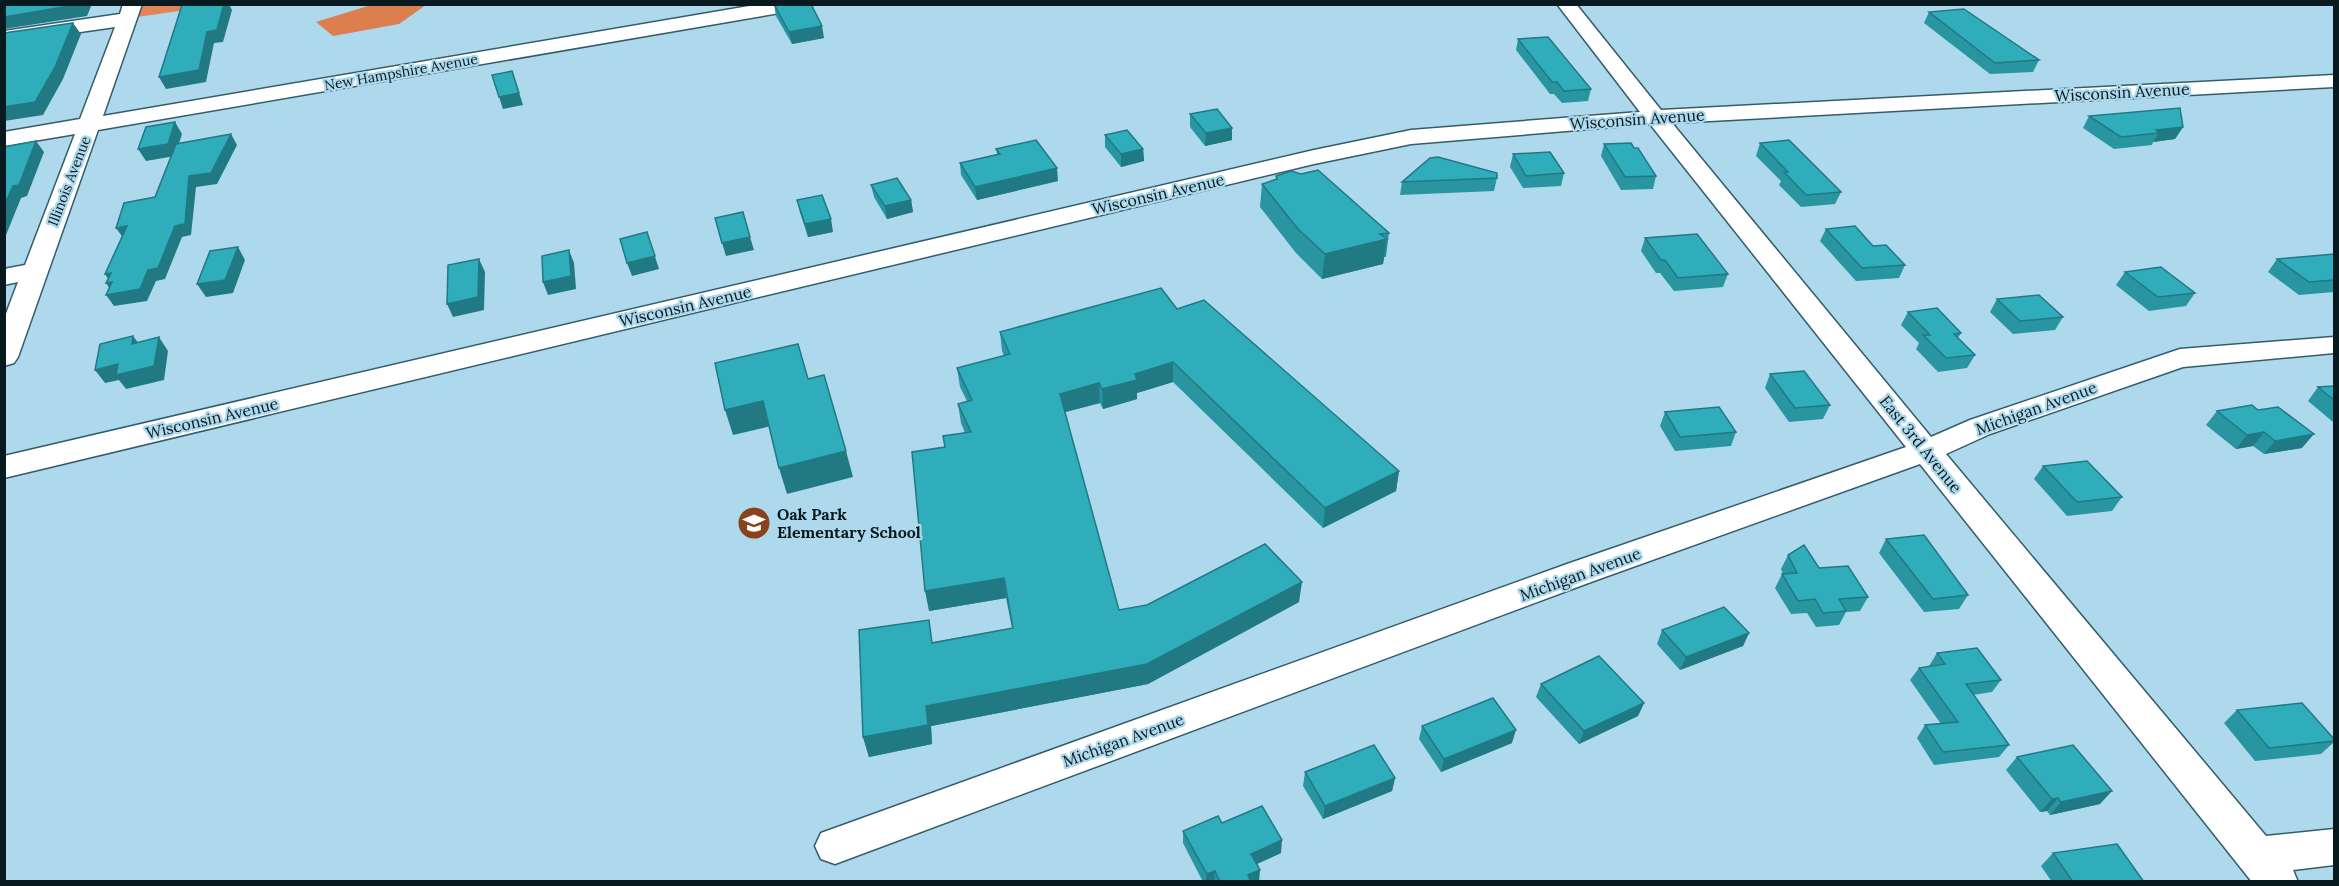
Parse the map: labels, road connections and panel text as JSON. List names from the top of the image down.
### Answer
{
  "streets": {
    "street": [
      "New Hampshire Avenue",
      "Wisconsin Avenue",
      "Illinois Avenue",
      "Michigan Avenue",
      "East 3rd Avenue"
    ]
  },
  "crossings": [
    ["New Hampshire Avenue", "Illinois Avenue"],
    ["Wisconsin Avenue", "East 3rd Avenue"],
    ["Michigan Avenue", "East 3rd Avenue"]
  ],
  "places": {
    "school or university": ["Oak Park Elementary School"]
  }
}
